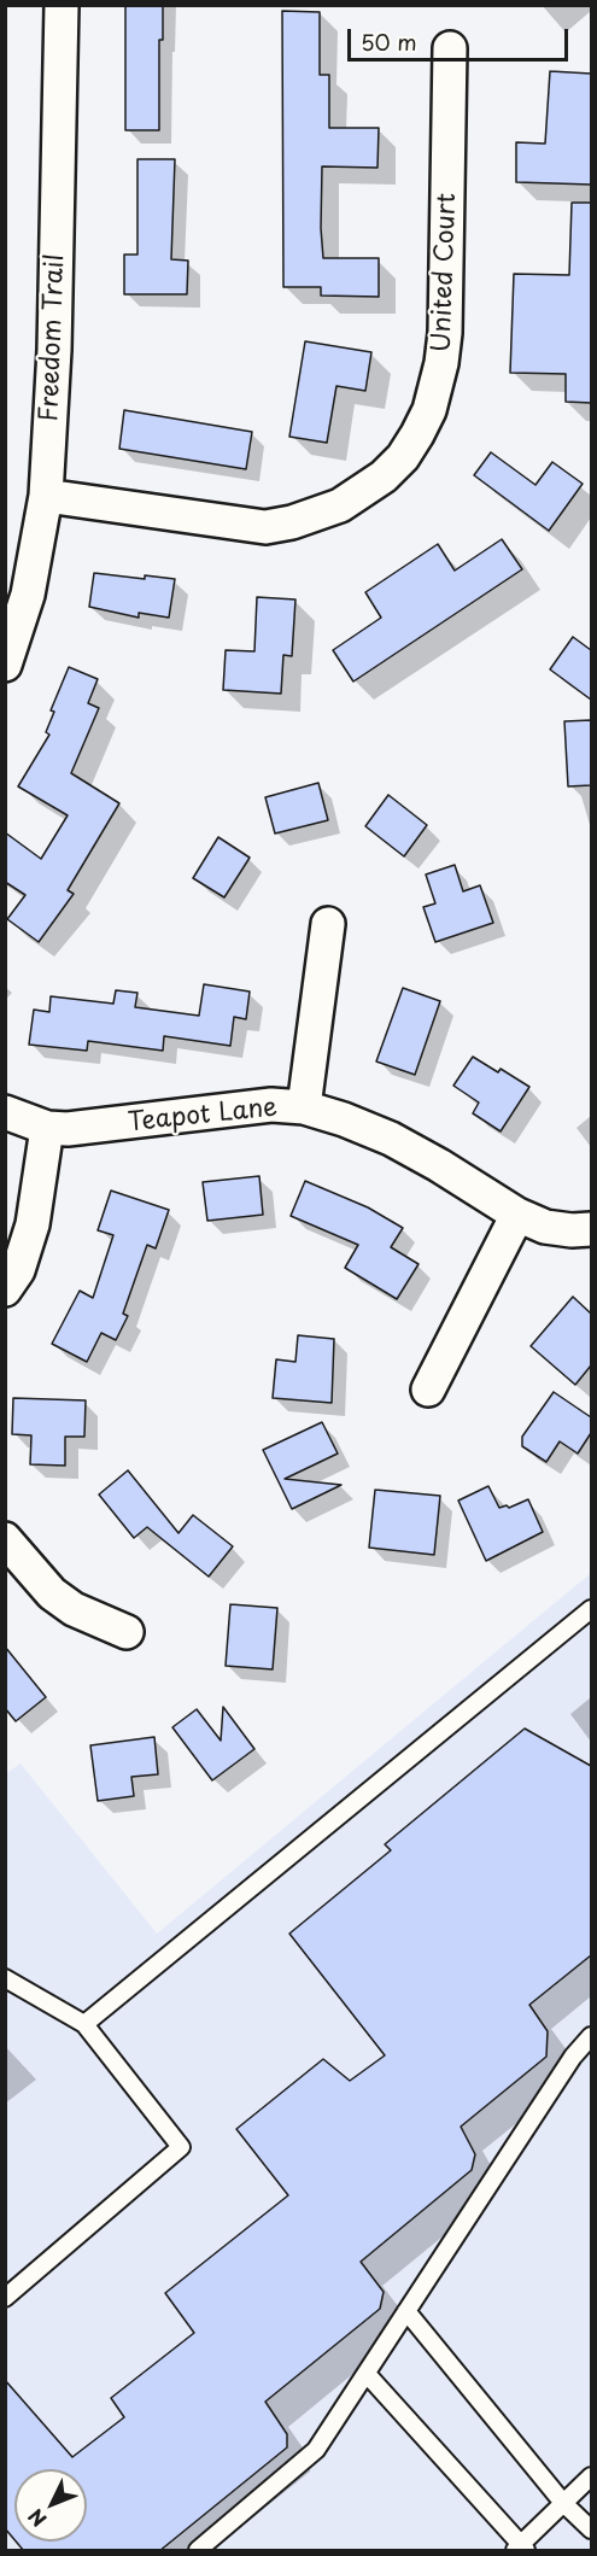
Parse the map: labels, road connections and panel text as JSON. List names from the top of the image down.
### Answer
{
  "streets": {
    "street": ["United Court", "Freedom Trail", "Teapot Lane"]
  },
  "crossings": [
    ["United Court", "Freedom Trail"]
  ],
  "scale_bar": "50 m",
  "north": "bottom left"
}
